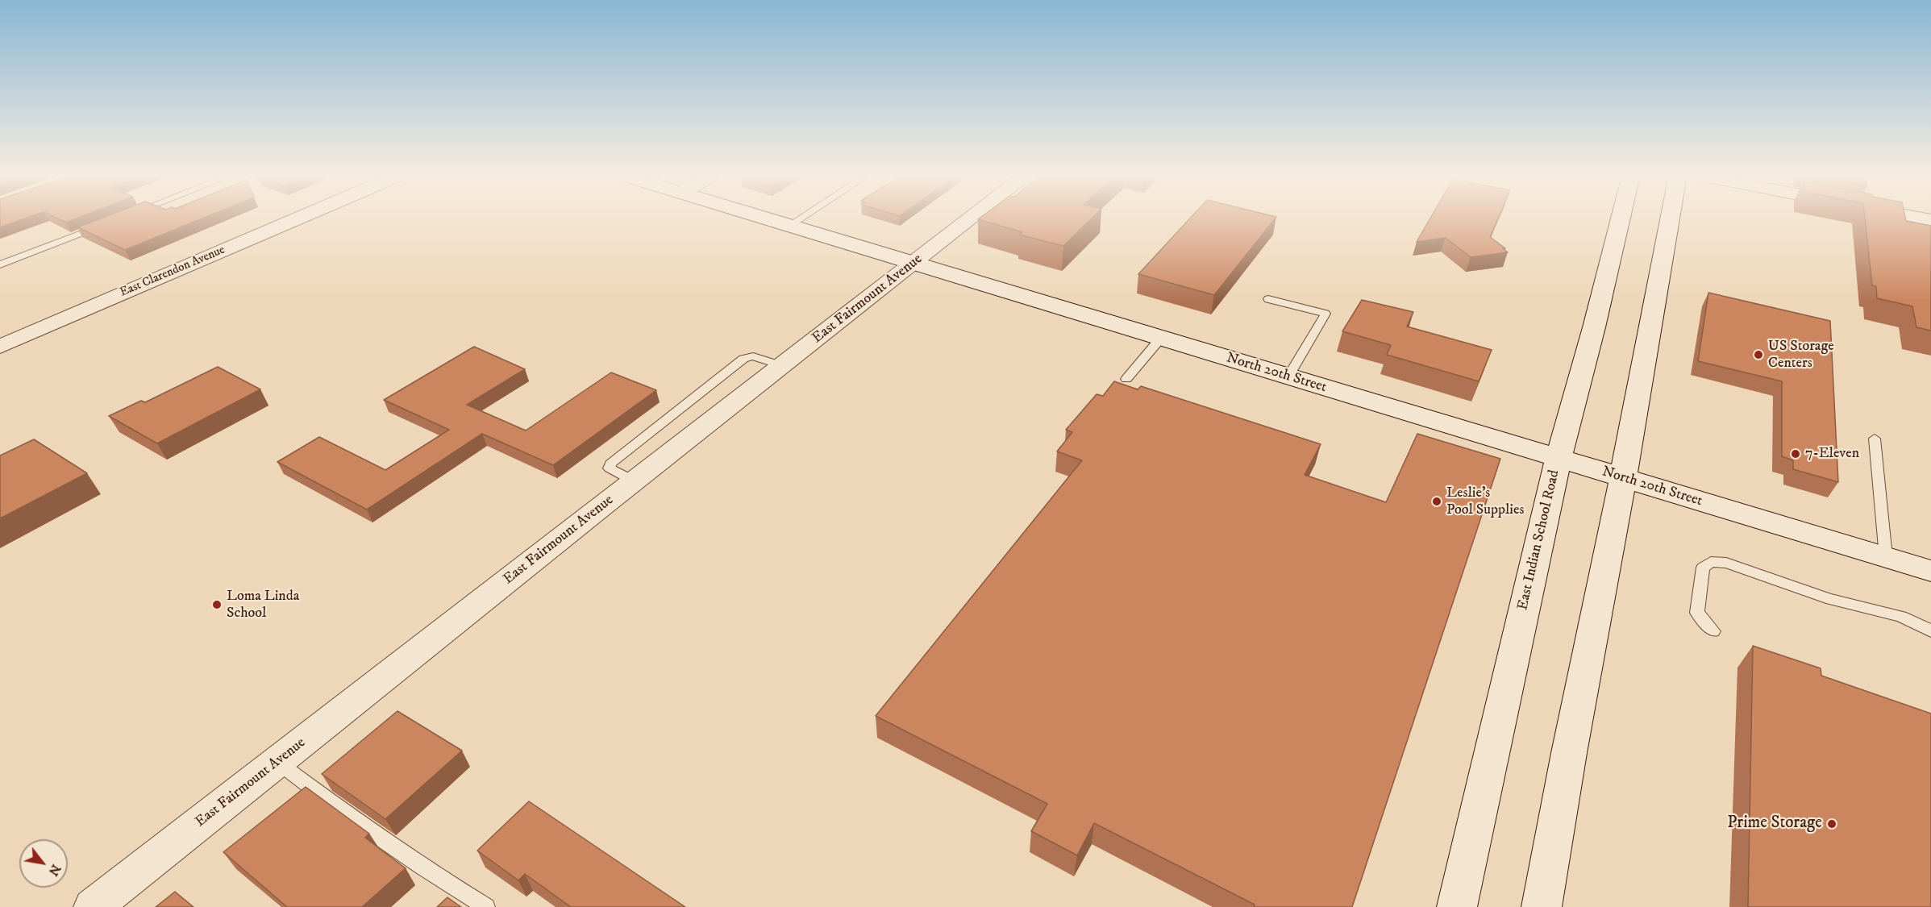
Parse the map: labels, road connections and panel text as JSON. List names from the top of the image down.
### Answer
{
  "streets": {
    "main road": ["North 20th Street", "East Indian School Road"],
    "street": ["East Clarendon Avenue", "East Fairmount Avenue"]
  },
  "crossings": [
    ["East Fairmount Avenue", "North 20th Street"],
    ["North 20th Street", "East Indian School Road"]
  ],
  "places": [
    "US Storage Centers",
    "7-Eleven",
    "Leslie's Pool Supplies",
    "Loma Linda School",
    "Prime Storage"
  ],
  "north": "bottom right"
}
